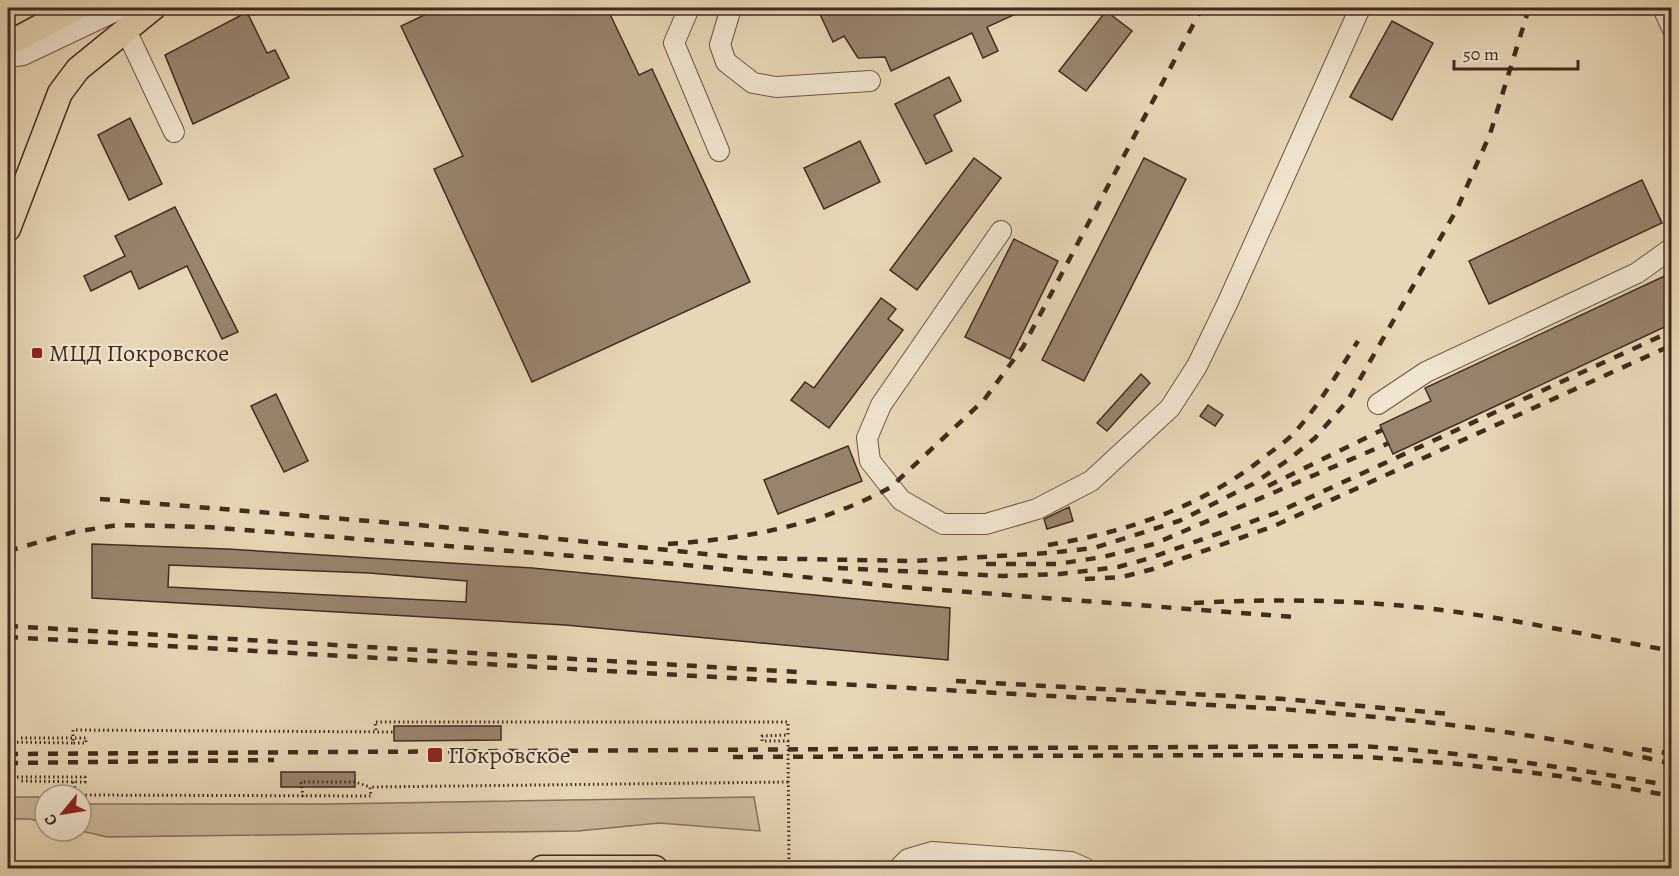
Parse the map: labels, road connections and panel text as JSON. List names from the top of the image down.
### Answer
{
  "places": {
    "transit": ["МЦД Покровское", "Покровское"]
  },
  "scale_bar": "50 m",
  "north": "bottom left"
}
